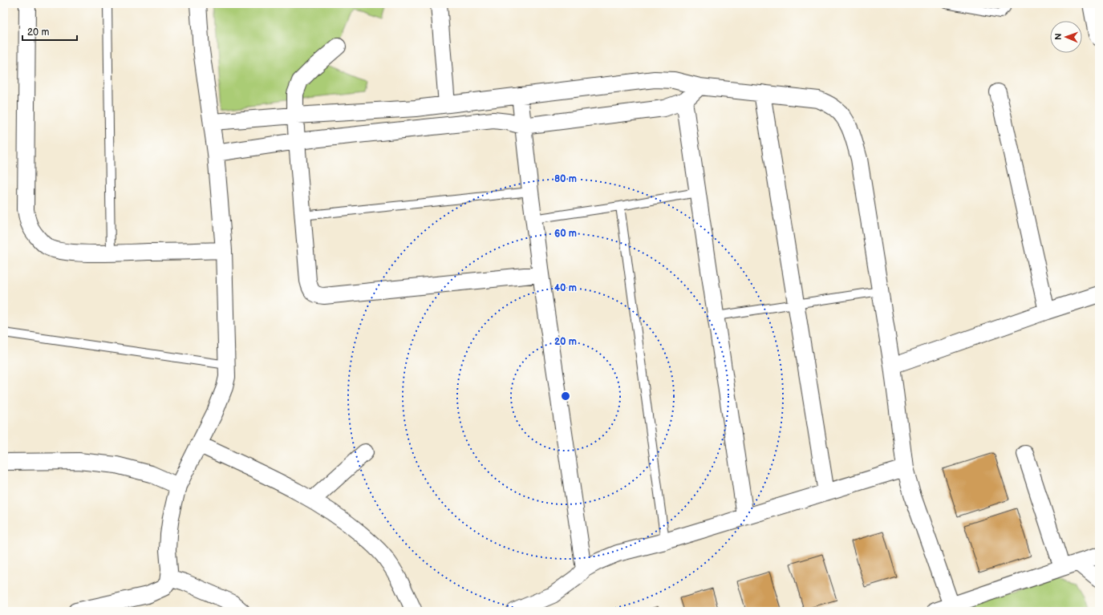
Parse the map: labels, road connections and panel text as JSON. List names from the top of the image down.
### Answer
{
  "scale_bar": "20 m",
  "north": "left",
  "rings": [
    "80 m",
    "60 m",
    "40 m",
    "20 m"
  ]
}
